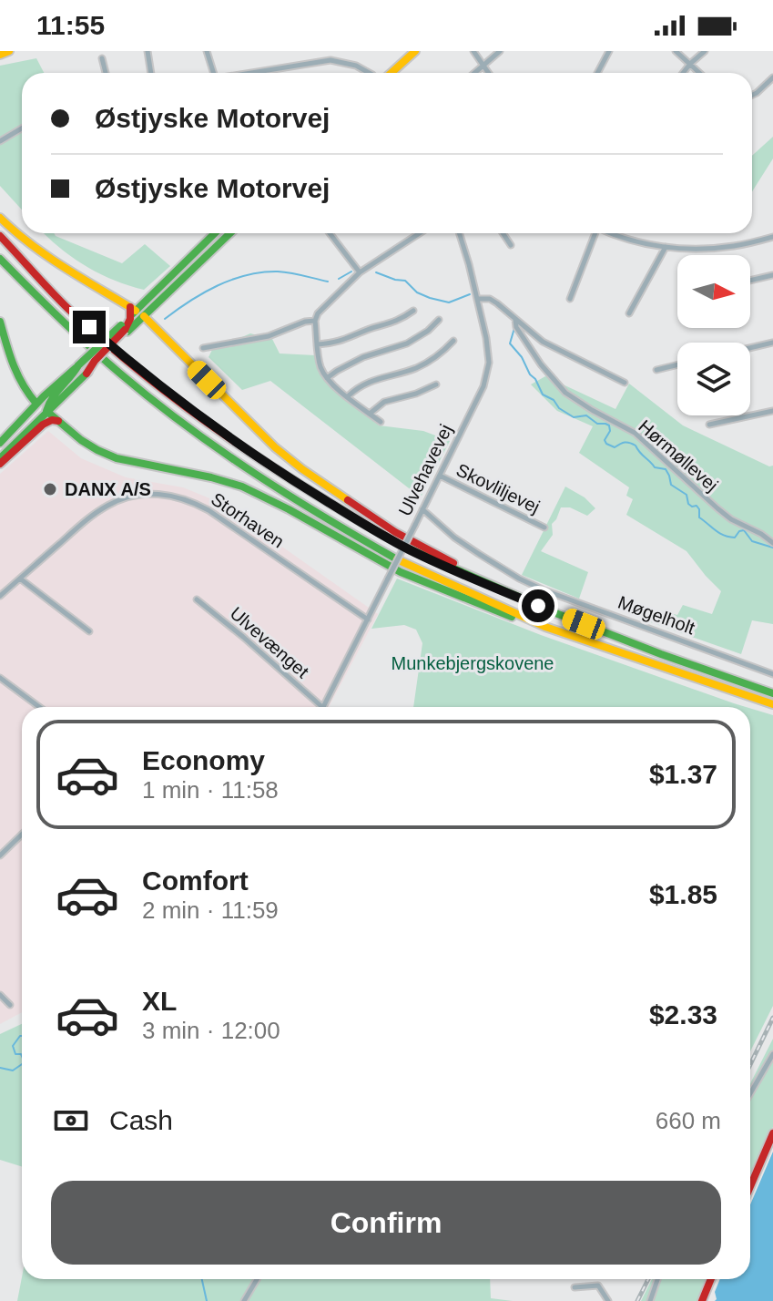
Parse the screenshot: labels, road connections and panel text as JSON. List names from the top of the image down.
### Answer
{
  "streets": {
    "street": [
      "Hørmøllevej",
      "Ulvehavevej",
      "Skovliljevej",
      "Storhaven",
      "Møgelholt",
      "Ulvevænget"
    ]
  },
  "crossings": [
    ["Ulvehavevej", "Skovliljevej"],
    ["Ulvehavevej", "Storhaven"],
    ["Ulvehavevej", "Møgelholt"]
  ],
  "parks": ["Munkebjergskovene"],
  "places": ["DANX A/S"],
  "north": "right",
  "page": {
    "status": "11:55",
    "banner": ["Østjyske Motorvej", "Østjyske Motorvej"],
    "list": [
      {
        "name": "Economy",
        "note": "1 min · 11:58",
        "value": "$1.37"
      },
      {
        "name": "Comfort",
        "note": "2 min · 11:59",
        "value": "$1.85"
      },
      {
        "name": "XL",
        "note": "3 min · 12:00",
        "value": "$2.33"
      }
    ],
    "pay": ["Cash", "660 m"],
    "buttons": "Confirm"
  }
}
